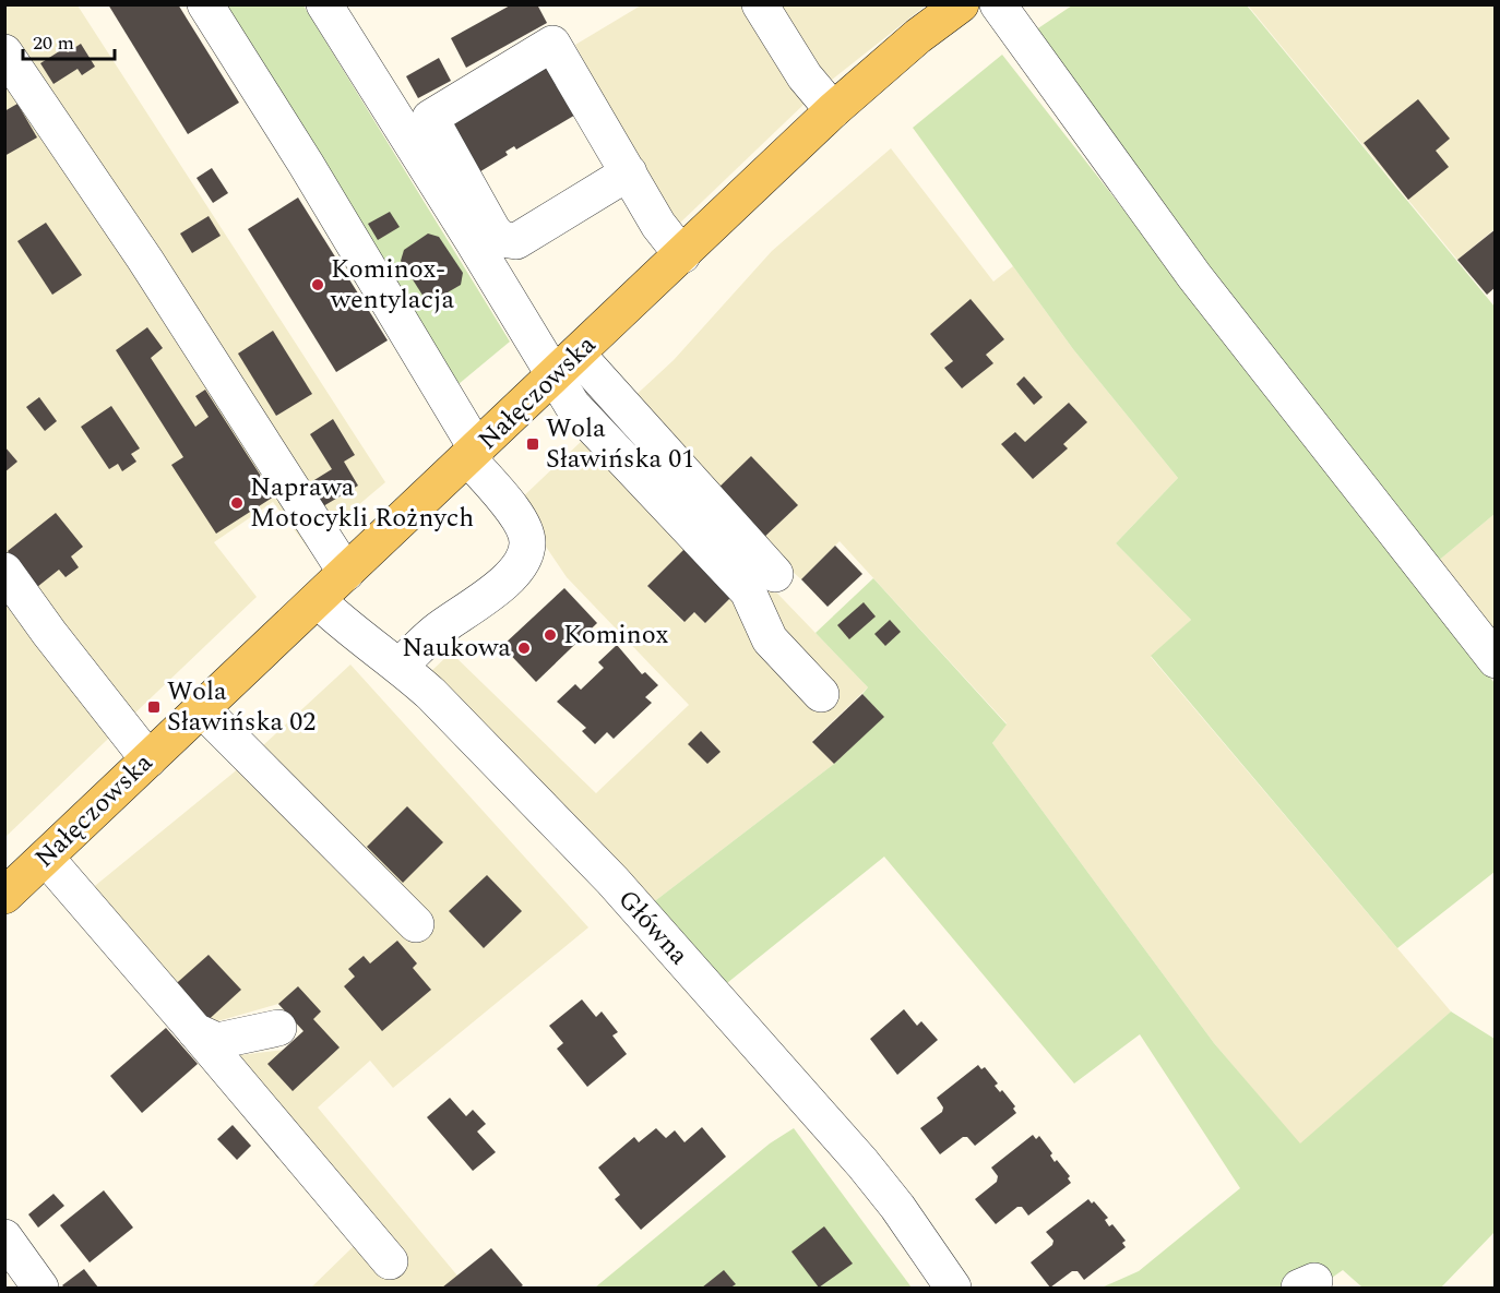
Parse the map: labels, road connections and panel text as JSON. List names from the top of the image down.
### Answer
{
  "streets": {
    "main road": ["Nałęczowska"],
    "street": ["Główna"]
  },
  "crossings": [
    ["Nałęczowska", "Główna"]
  ],
  "places": {
    "other": [
      "Kominox- wentylacja",
      "Naprawa Motocykli Rożnych",
      "Kominox",
      "Naukowa"
    ],
    "transit": ["Wola Sławińska 01", "Wola Sławińska 02"]
  },
  "scale_bar": "20 m"
}
